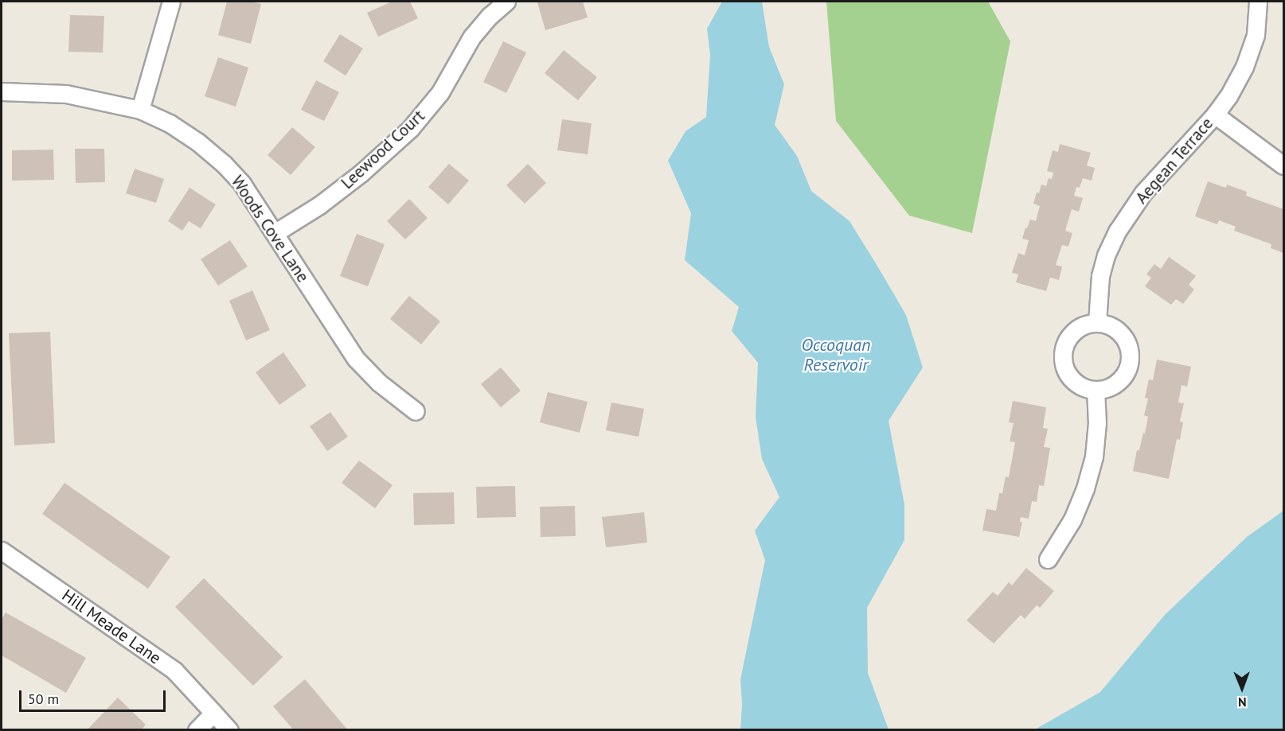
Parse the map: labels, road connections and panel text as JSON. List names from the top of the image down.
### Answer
{
  "streets": {
    "street": [
      "Leewood Court",
      "Aegean Terrace",
      "Woods Cove Lane",
      "Hill Meade Lane"
    ]
  },
  "crossings": [
    ["Leewood Court", "Woods Cove Lane"]
  ],
  "water": ["Occoquan Reservoir"],
  "scale_bar": "50 m",
  "north": "bottom"
}
